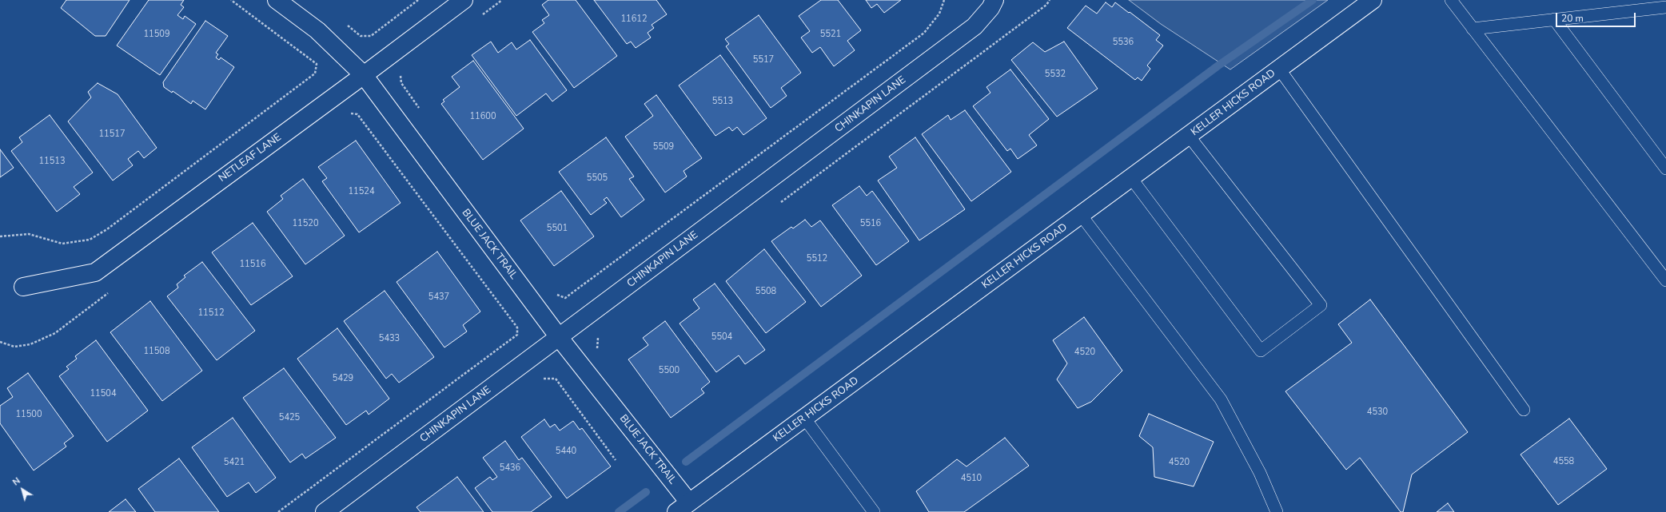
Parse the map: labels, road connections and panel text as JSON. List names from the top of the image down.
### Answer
{
  "streets": {
    "street": [
      "KELLER HICKS ROAD",
      "CHINKAPIN LANE",
      "NETLEAF LANE",
      "BLUE JACK TRAIL"
    ]
  },
  "crossings": [
    ["KELLER HICKS ROAD", "BLUE JACK TRAIL"],
    ["CHINKAPIN LANE", "BLUE JACK TRAIL"],
    ["NETLEAF LANE", "BLUE JACK TRAIL"]
  ],
  "house_numbers": [
    "11612",
    "11509",
    "5521",
    "5536",
    "5517",
    "5532",
    "5513",
    "11600",
    "11517",
    "5509",
    "11513",
    "5505",
    "11524",
    "11520",
    "5516",
    "5501",
    "5512",
    "11516",
    "5508",
    "5437",
    "11512",
    "5504",
    "5433",
    "11508",
    "4520",
    "5500",
    "5429",
    "11504",
    "4530",
    "11500",
    "5425",
    "5440",
    "4558",
    "5421",
    "4520",
    "5436",
    "4510"
  ],
  "scale_bar": "20 m",
  "north": "top left"
}
